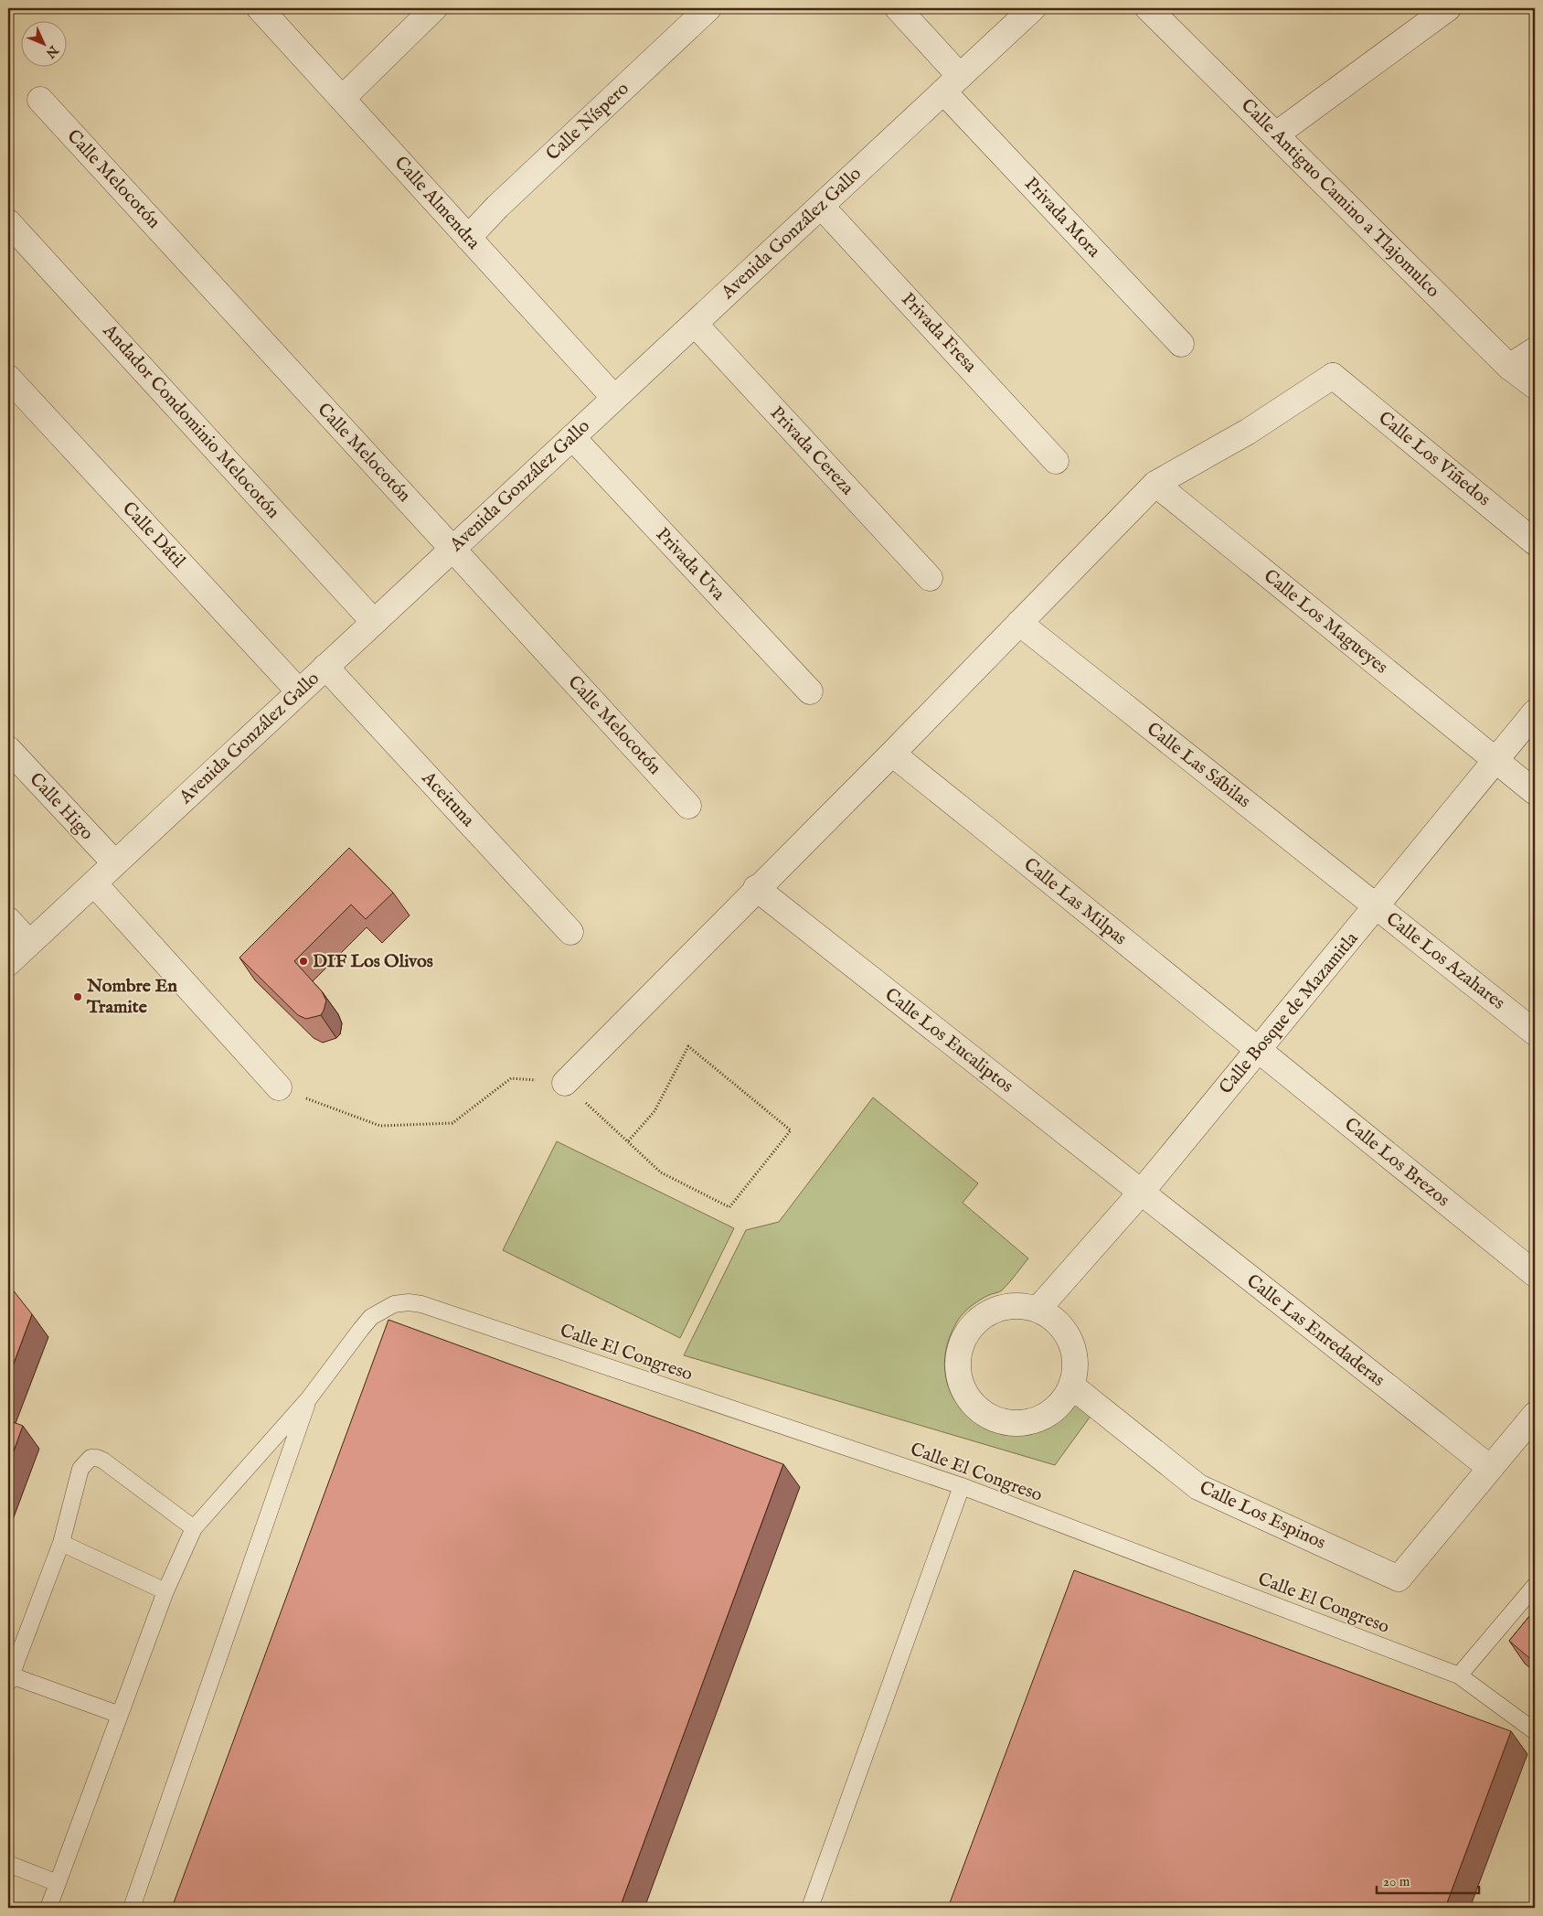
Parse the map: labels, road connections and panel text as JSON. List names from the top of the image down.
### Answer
{
  "streets": {
    "street": [
      "Calle Níspero",
      "Calle Melocotón",
      "Calle Antiguo Camino a Tlajomulco",
      "Calle Almendra",
      "Privada Mora",
      "Avenida González Gallo",
      "Privada Fresa",
      "Andador Condominio Melocotón",
      "Privada Cereza",
      "Calle Los Viñedos",
      "Calle Dátil",
      "Privada Uva",
      "Calle Los Magueyes",
      "Calle Las Sábilas",
      "Aceituna",
      "Calle Higo",
      "Calle Las Milpas",
      "Calle Los Azahares",
      "Calle Bosque de Mazamitla",
      "Calle Los Eucaliptos",
      "Calle Los Brezos",
      "Calle Las Enredaderas",
      "Calle Los Espinos"
    ],
    "lane": ["Calle El Congreso"]
  },
  "crossings": [
    ["Calle Níspero", "Calle Almendra"],
    ["Calle Melocotón", "Avenida González Gallo"],
    ["Calle Almendra", "Avenida González Gallo"],
    ["Privada Mora", "Avenida González Gallo"],
    ["Avenida González Gallo", "Privada Fresa"],
    ["Avenida González Gallo", "Andador Condominio Melocotón"],
    ["Avenida González Gallo", "Privada Cereza"],
    ["Avenida González Gallo", "Calle Dátil"],
    ["Avenida González Gallo", "Privada Uva"],
    ["Avenida González Gallo", "Aceituna"],
    ["Avenida González Gallo", "Calle Higo"],
    ["Calle Los Viñedos", "Calle Los Magueyes"],
    ["Calle Los Magueyes", "Calle Bosque de Mazamitla"],
    ["Calle Las Sábilas", "Calle Los Azahares"],
    ["Calle Las Sábilas", "Calle Bosque de Mazamitla"],
    ["Calle Las Milpas", "Calle Bosque de Mazamitla"],
    ["Calle Las Milpas", "Calle Los Brezos"],
    ["Calle Los Azahares", "Calle Bosque de Mazamitla"],
    ["Calle Bosque de Mazamitla", "Calle Los Eucaliptos"],
    ["Calle Bosque de Mazamitla", "Calle Los Brezos"],
    ["Calle Bosque de Mazamitla", "Calle Las Enredaderas"],
    ["Calle Bosque de Mazamitla", "Calle Los Espinos"],
    ["Calle Los Eucaliptos", "Calle Las Enredaderas"],
    ["Calle Las Enredaderas", "Calle Los Espinos"]
  ],
  "places": ["DIF Los Olivos", "Nombre En Tramite"],
  "scale_bar": "20 m",
  "north": "bottom right"
}
